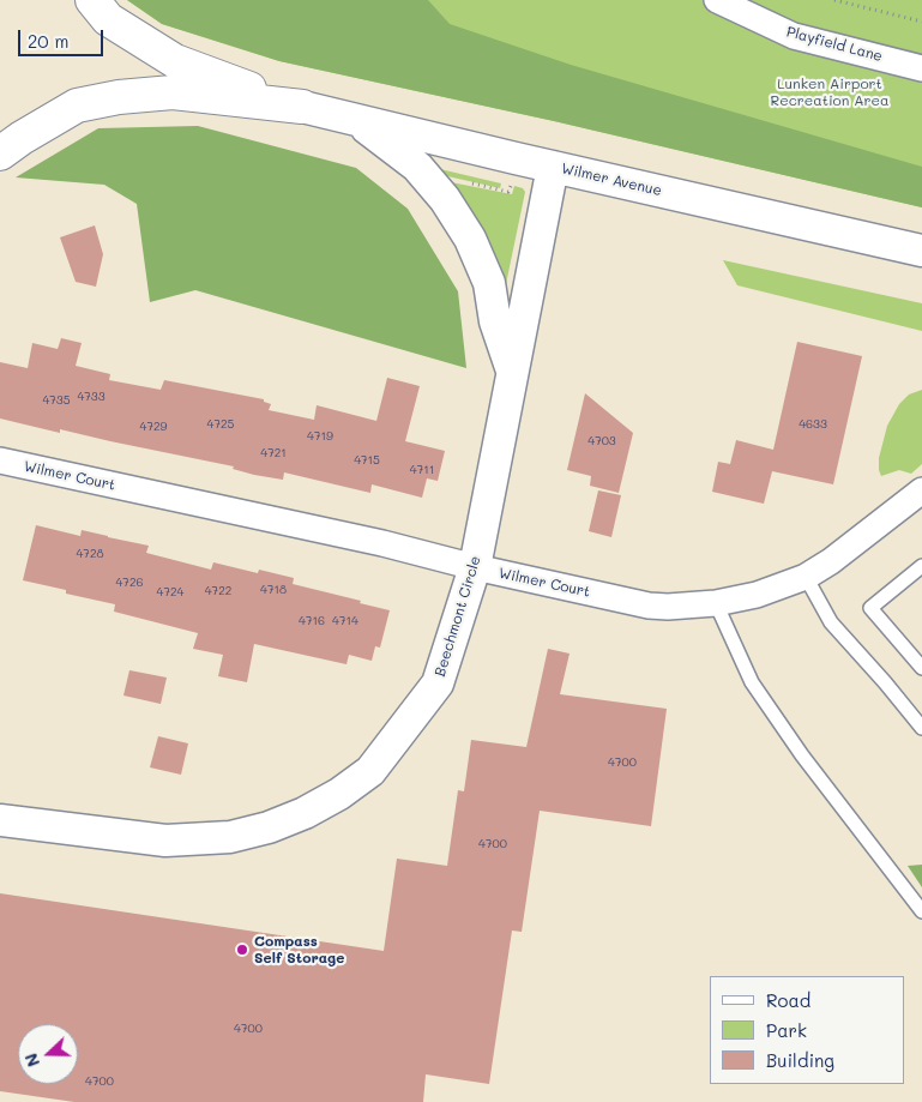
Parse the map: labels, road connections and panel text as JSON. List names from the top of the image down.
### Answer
{
  "streets": {
    "street": [
      "Playfield Lane",
      "Wilmer Avenue",
      "Wilmer Court",
      "Beechmont Circle"
    ]
  },
  "crossings": [
    ["Wilmer Avenue", "Beechmont Circle"],
    ["Wilmer Court", "Beechmont Circle"]
  ],
  "parks": ["Lunken Airport Recreation Area"],
  "places": ["Compass Self Storage"],
  "house_numbers": [
    "4733",
    "4735",
    "4725",
    "4633",
    "4729",
    "4719",
    "4703",
    "4721",
    "4715",
    "4711",
    "4728",
    "4726",
    "4718",
    "4722",
    "4724",
    "4716",
    "4714",
    "4700",
    "4700",
    "4700",
    "4700"
  ],
  "legend": ["Road", "Park", "Building"],
  "scale_bar": "20 m",
  "north": "left"
}
